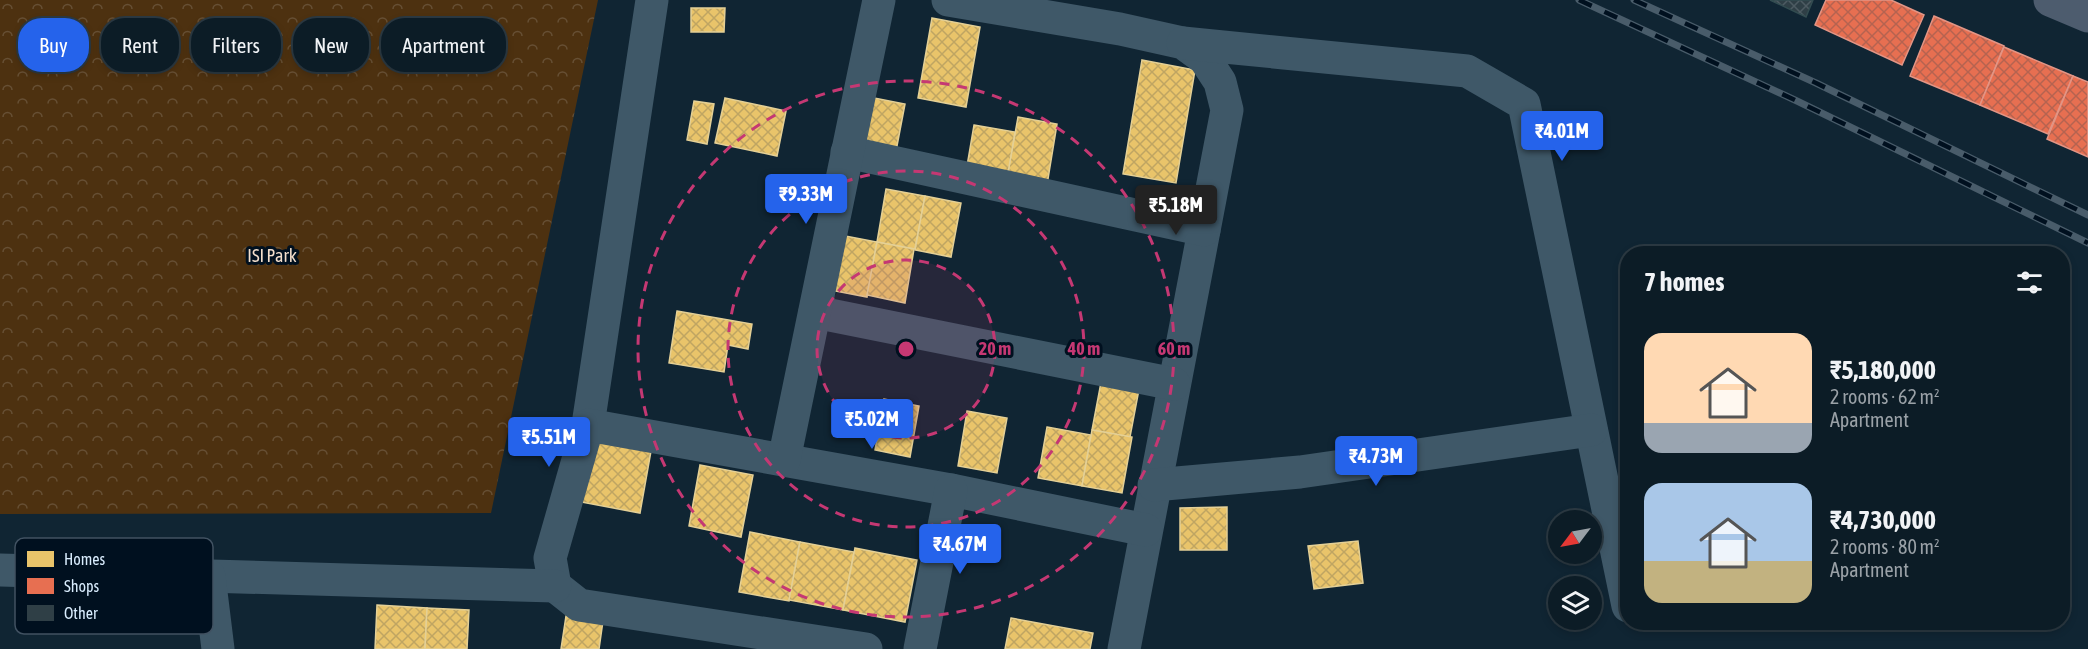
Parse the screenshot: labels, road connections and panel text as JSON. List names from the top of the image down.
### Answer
{
  "parks": ["ISI Park"],
  "legend": ["Homes", "Shops", "Other"],
  "north": "bottom left",
  "page": {
    "chip": [
      "Buy",
      "Rent",
      "Filters",
      "New",
      "Apartment"
    ],
    "price": [
      "₹4.01M",
      "₹9.33M",
      "₹5.18M",
      "₹5.02M",
      "₹5.51M",
      "₹4.73M",
      "₹4.67M"
    ],
    "heading": "7 homes",
    "list": [
      {
        "name": "₹5,180,000",
        "note": "2 rooms · 62 m² · Apartment"
      },
      {
        "name": "₹4,730,000",
        "note": "2 rooms · 80 m² · Apartment"
      }
    ]
  },
  "rings": ["20 m", "40 m", "60 m"]
}
